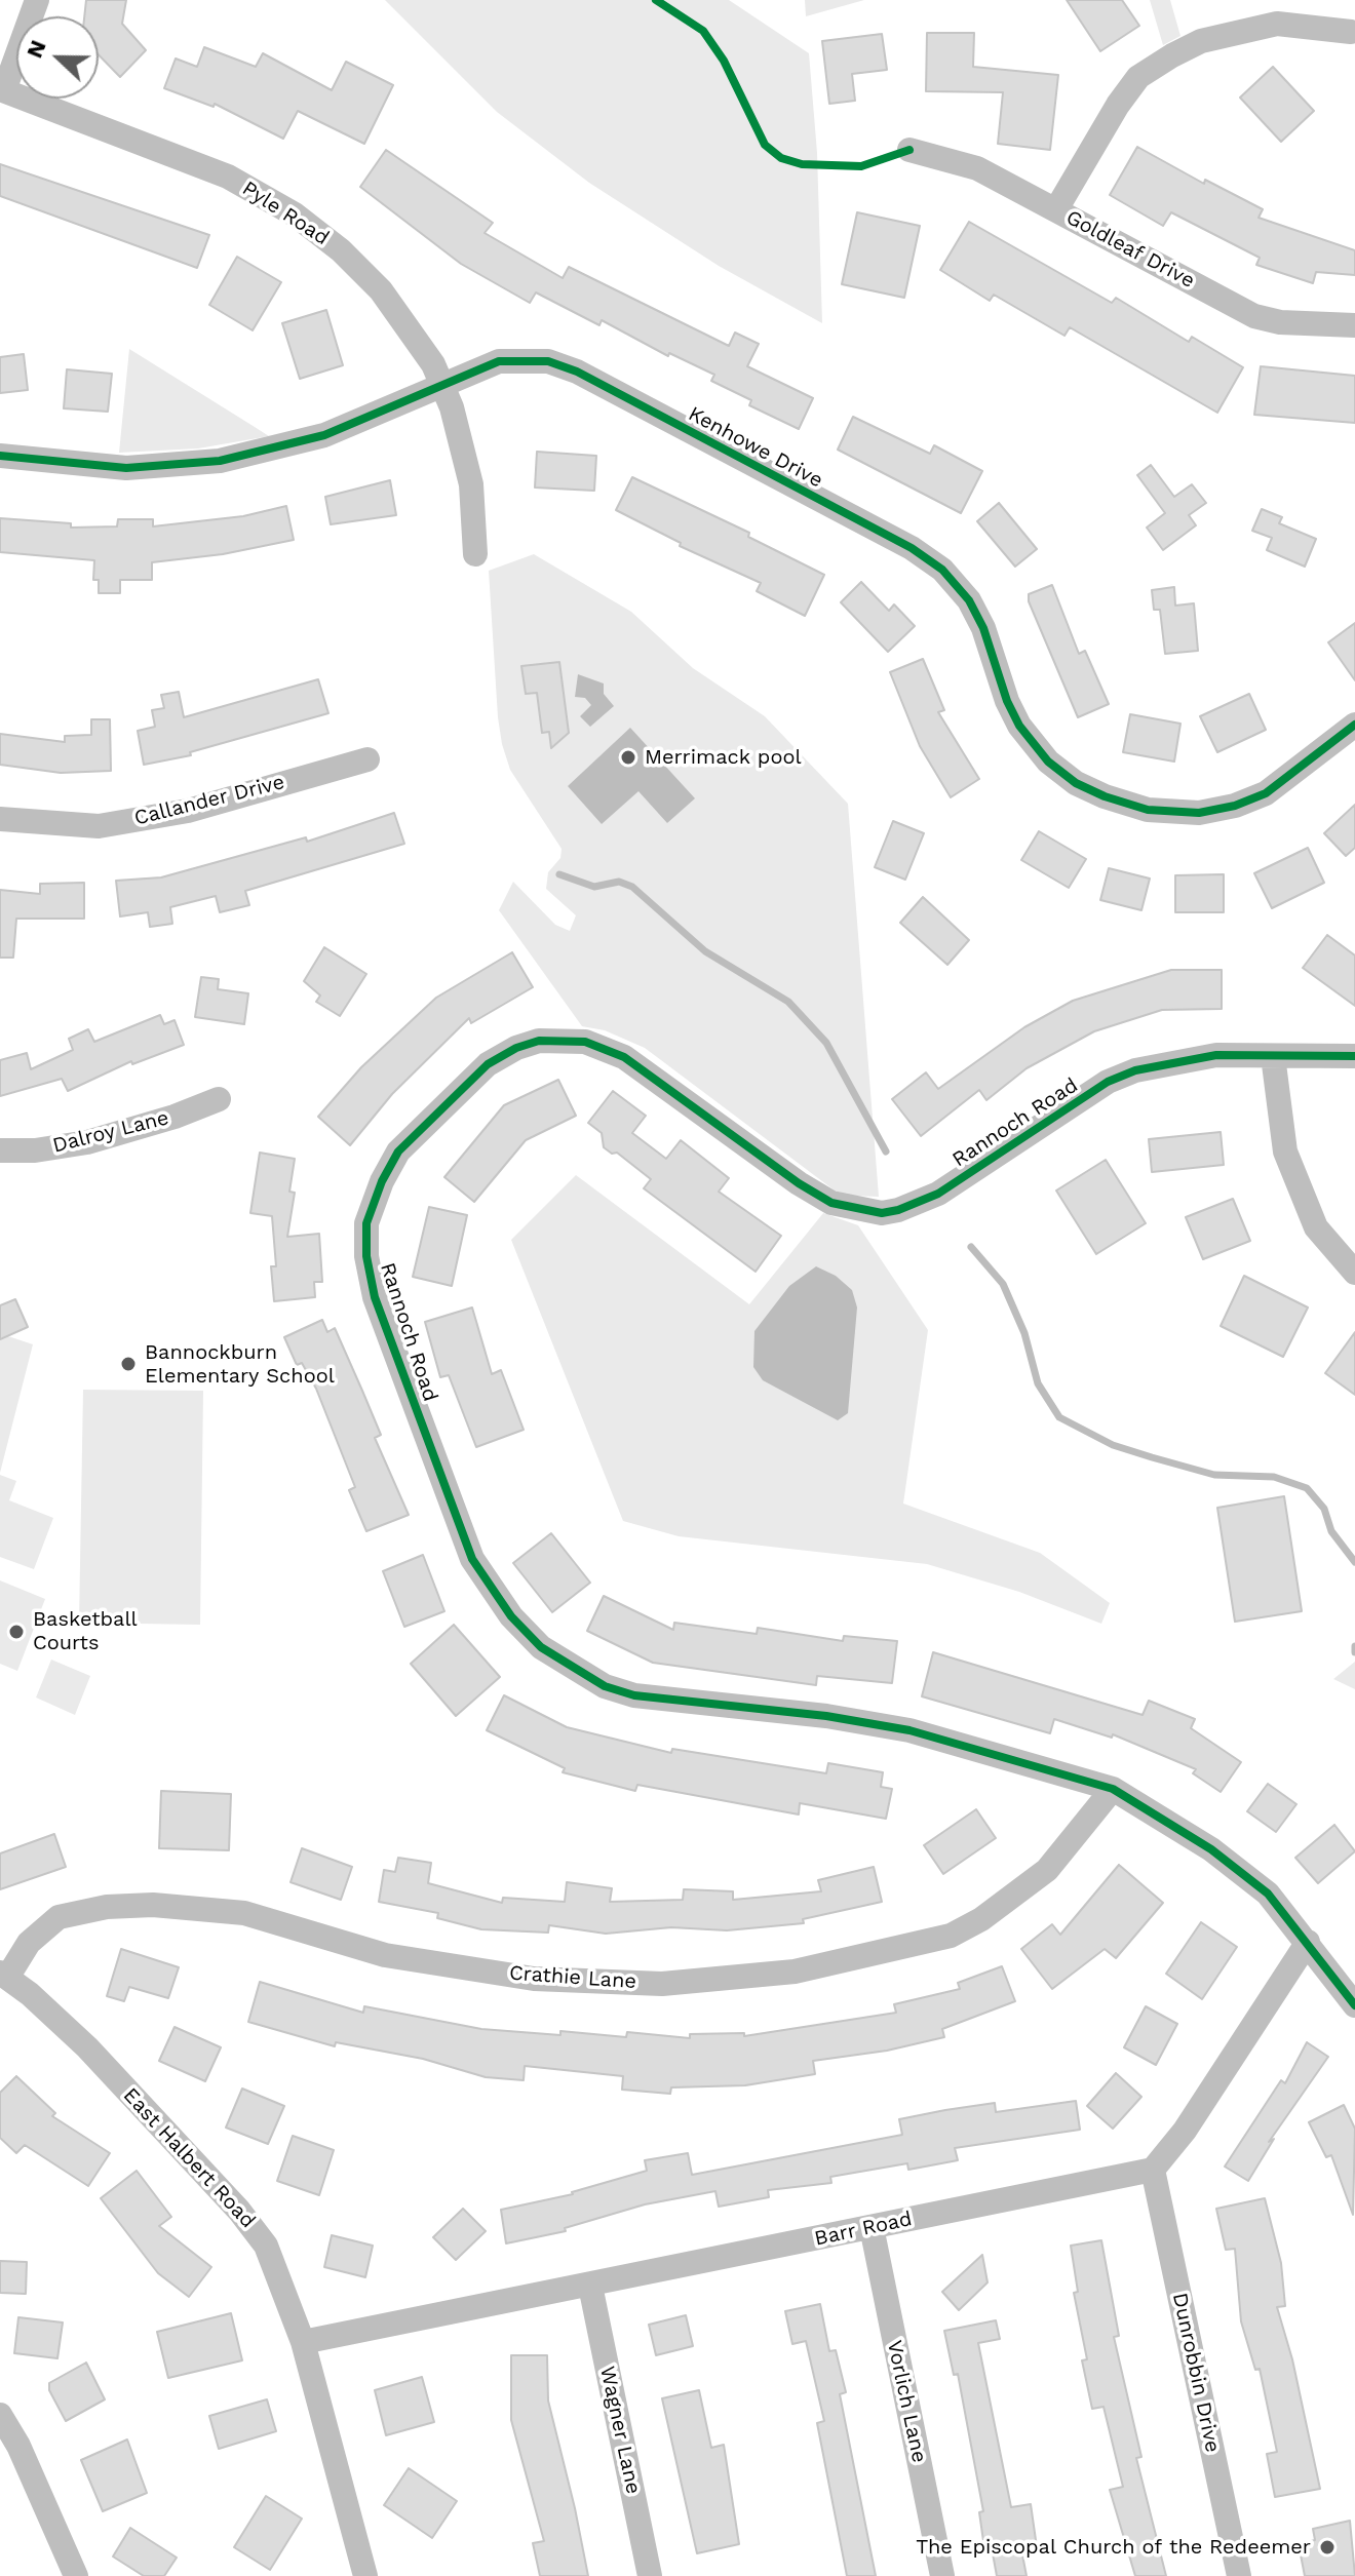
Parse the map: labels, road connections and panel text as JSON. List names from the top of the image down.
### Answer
{
  "streets": {
    "street": [
      "Pyle Road",
      "Goldleaf Drive",
      "Kenhowe Drive",
      "Callander Drive",
      "Rannoch Road",
      "Dalroy Lane",
      "Crathie Lane",
      "East Halbert Road",
      "Barr Road",
      "Dunrobbin Drive",
      "Vorlich Lane",
      "Wagner Lane"
    ]
  },
  "crossings": [
    ["Pyle Road", "Kenhowe Drive"],
    ["Rannoch Road", "Crathie Lane"],
    ["Crathie Lane", "East Halbert Road"],
    ["East Halbert Road", "Barr Road"],
    ["Barr Road", "Dunrobbin Drive"],
    ["Barr Road", "Vorlich Lane"],
    ["Barr Road", "Wagner Lane"]
  ],
  "places": [
    "Merrimack pool",
    "Bannockburn Elementary School",
    "Basketball Courts",
    "The Episcopal Church of the Redeemer"
  ],
  "north": "left"
}
